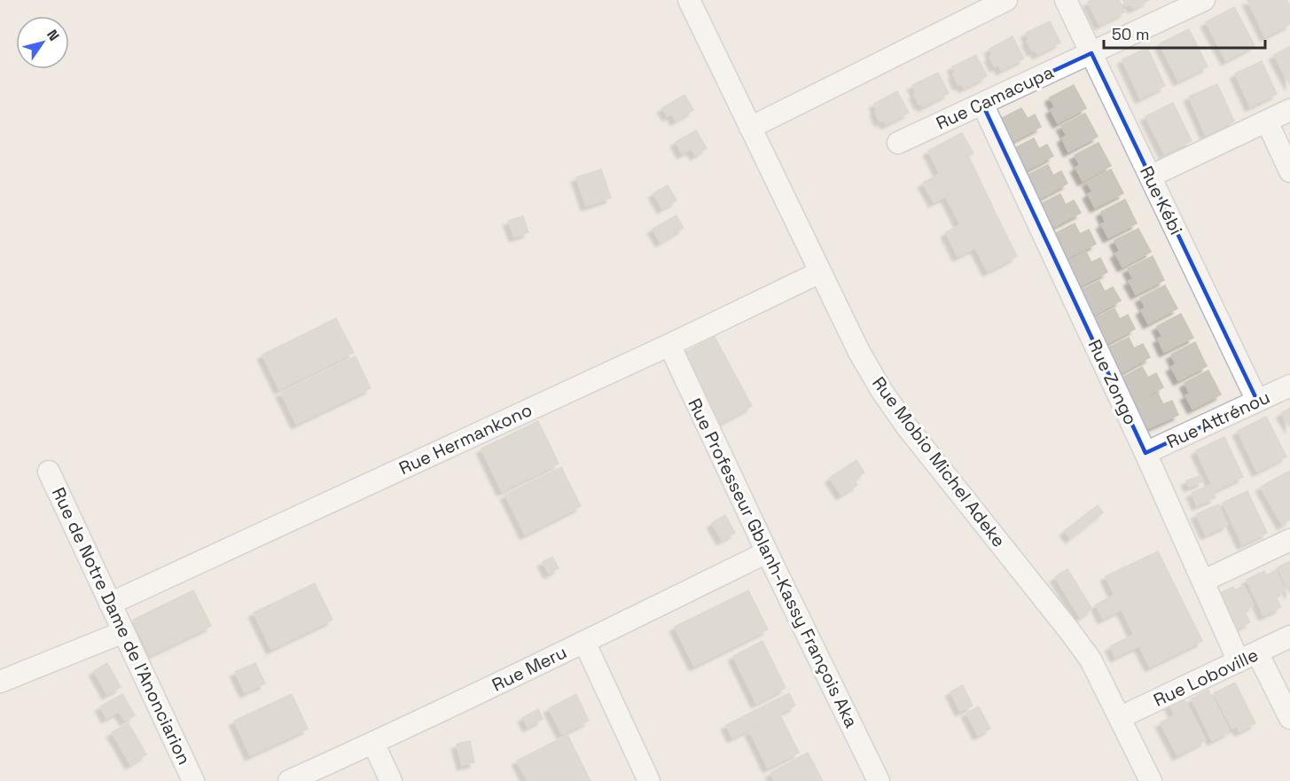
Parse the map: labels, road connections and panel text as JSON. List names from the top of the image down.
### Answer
{
  "streets": {
    "street": [
      "Rue Camacupa",
      "Rue Kébi",
      "Rue Zongo",
      "Rue Attrénou",
      "Rue Hermankono",
      "Rue Mobio Michel Adeke",
      "Rue Professeur Gblanh-Kassy François Aka",
      "Rue de Notre Dame de l'Anonciarion",
      "Rue Meru",
      "Rue Loboville"
    ]
  },
  "crossings": [
    ["Rue Camacupa", "Rue Kébi"],
    ["Rue Camacupa", "Rue Zongo"],
    ["Rue Kébi", "Rue Attrénou"],
    ["Rue Zongo", "Rue Attrénou"],
    ["Rue Zongo", "Rue Loboville"],
    ["Rue Hermankono", "Rue Mobio Michel Adeke"],
    ["Rue Hermankono", "Rue Professeur Gblanh-Kassy François Aka"],
    ["Rue Hermankono", "Rue de Notre Dame de l'Anonciarion"],
    ["Rue Mobio Michel Adeke", "Rue Loboville"],
    ["Rue Professeur Gblanh-Kassy François Aka", "Rue Meru"]
  ],
  "scale_bar": "50 m",
  "north": "top right"
}
